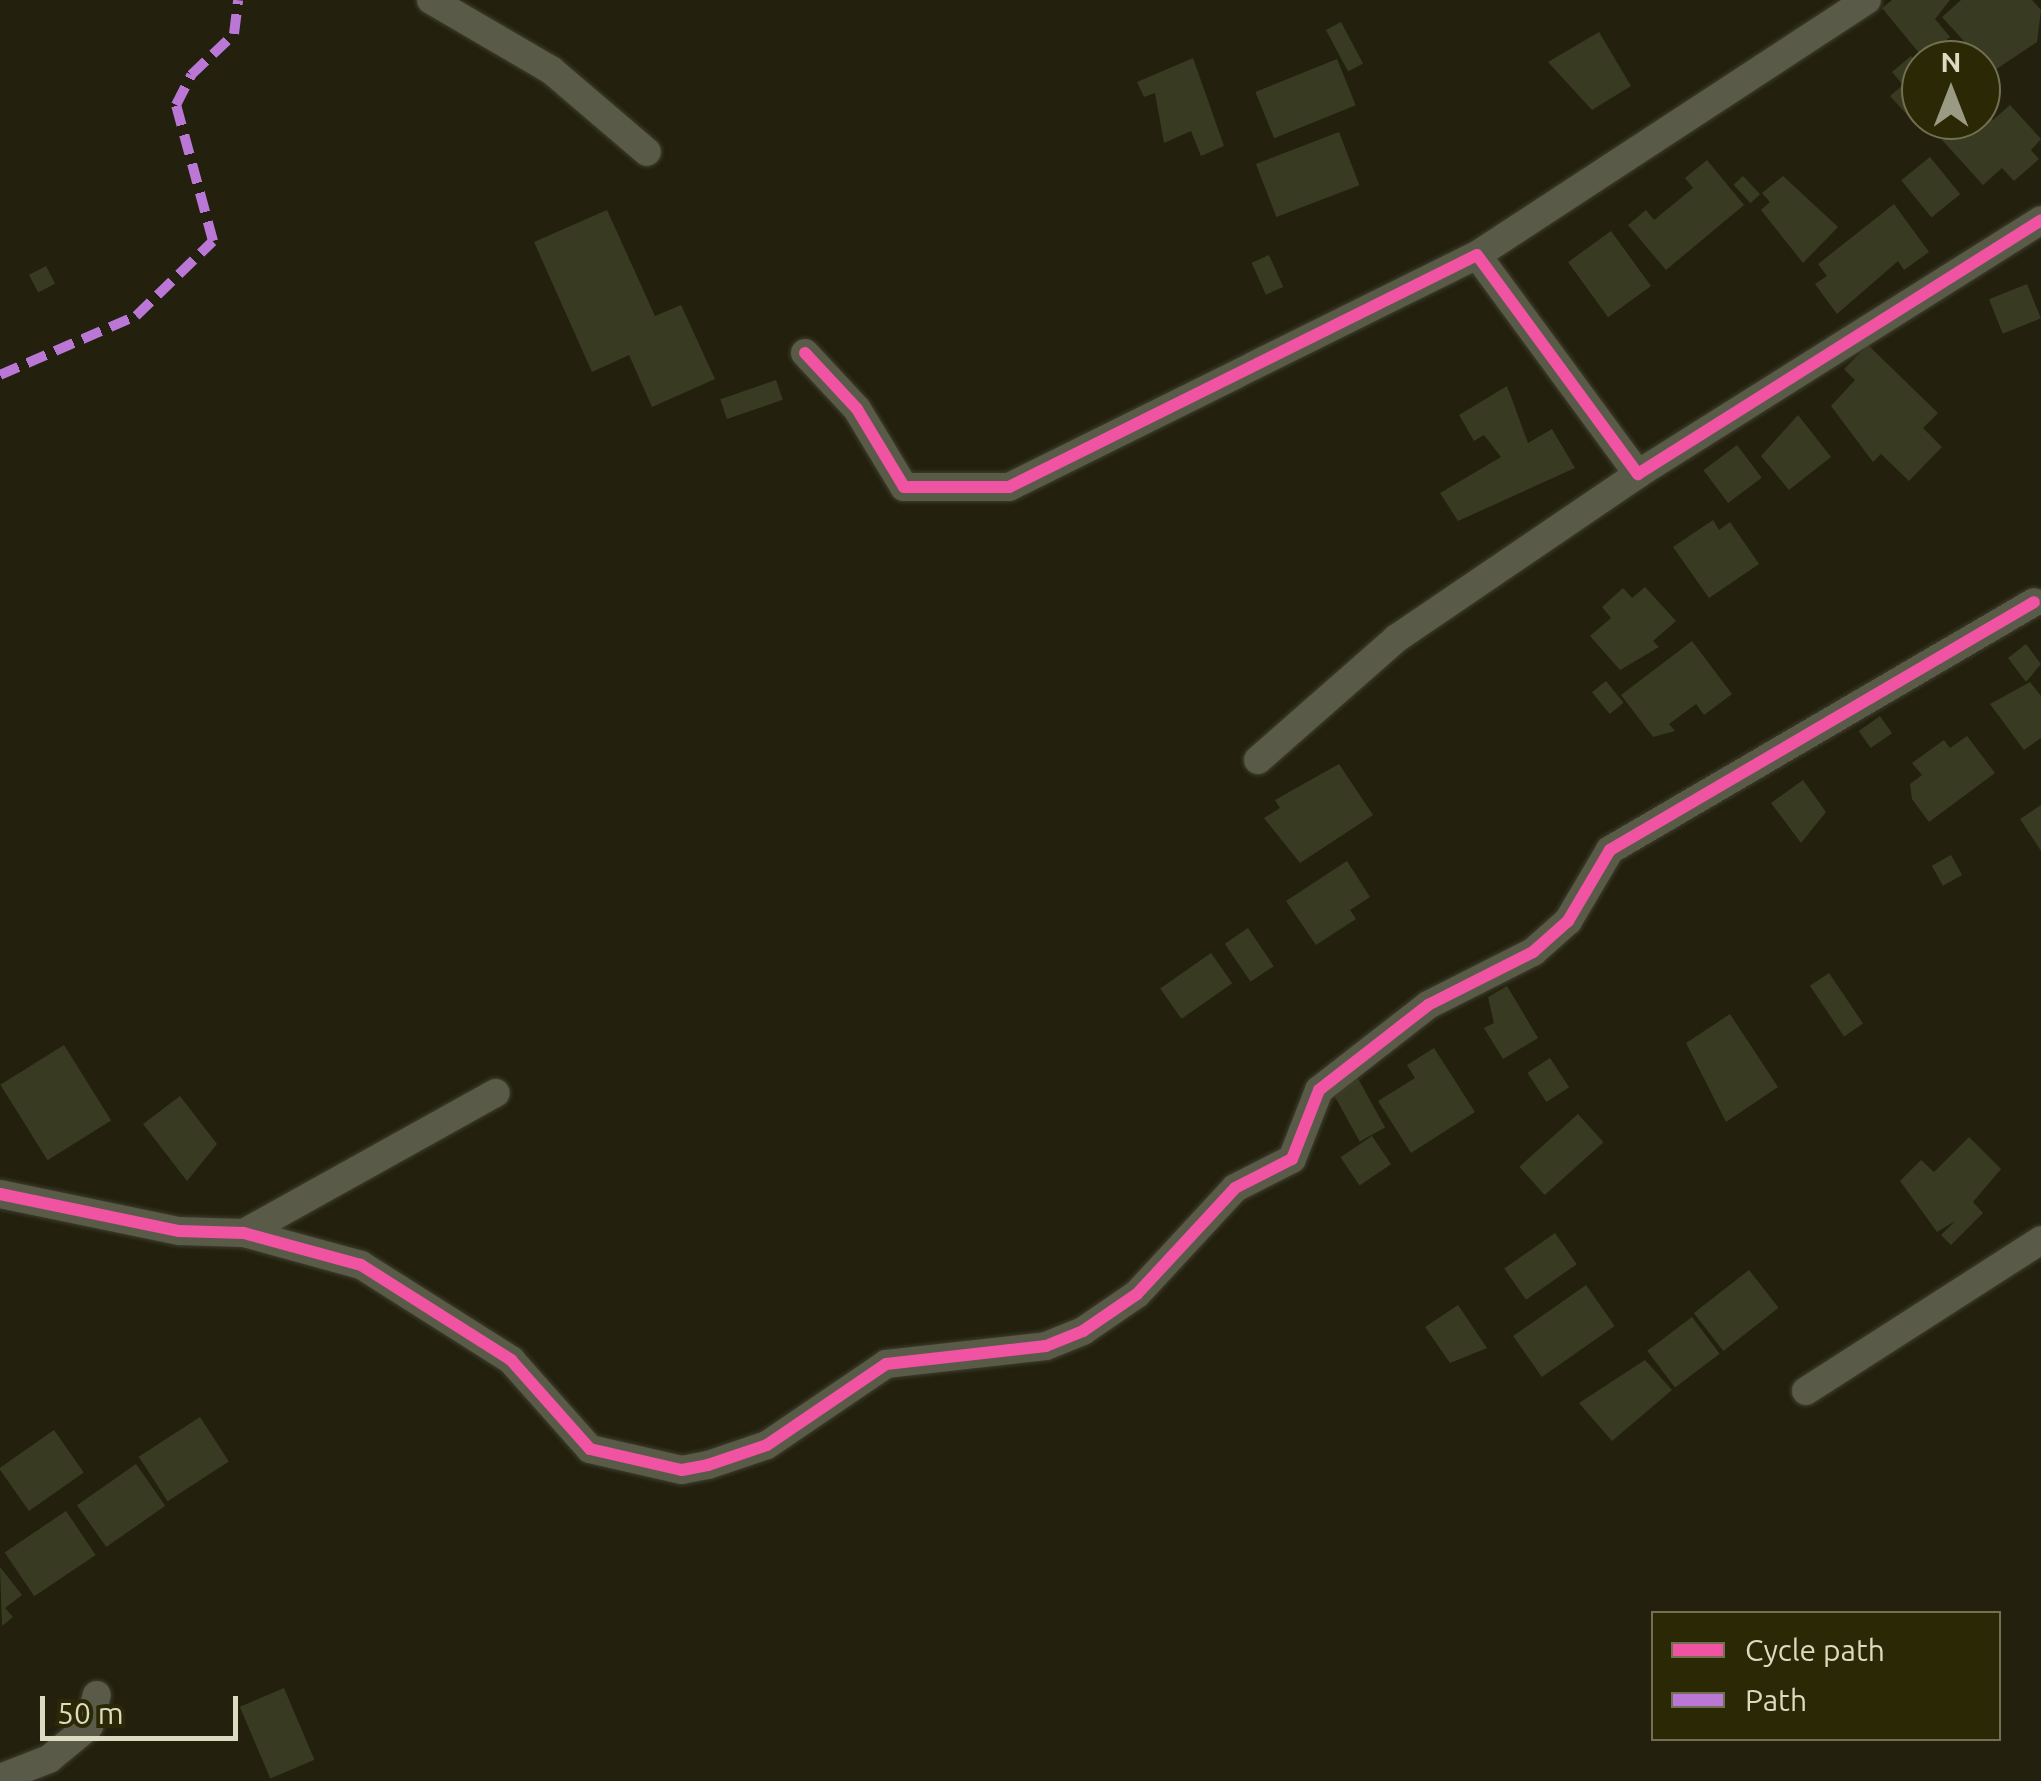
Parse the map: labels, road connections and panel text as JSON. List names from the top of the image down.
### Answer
{
  "legend": ["Cycle path", "Path"],
  "scale_bar": "50 m",
  "north": "top"
}
